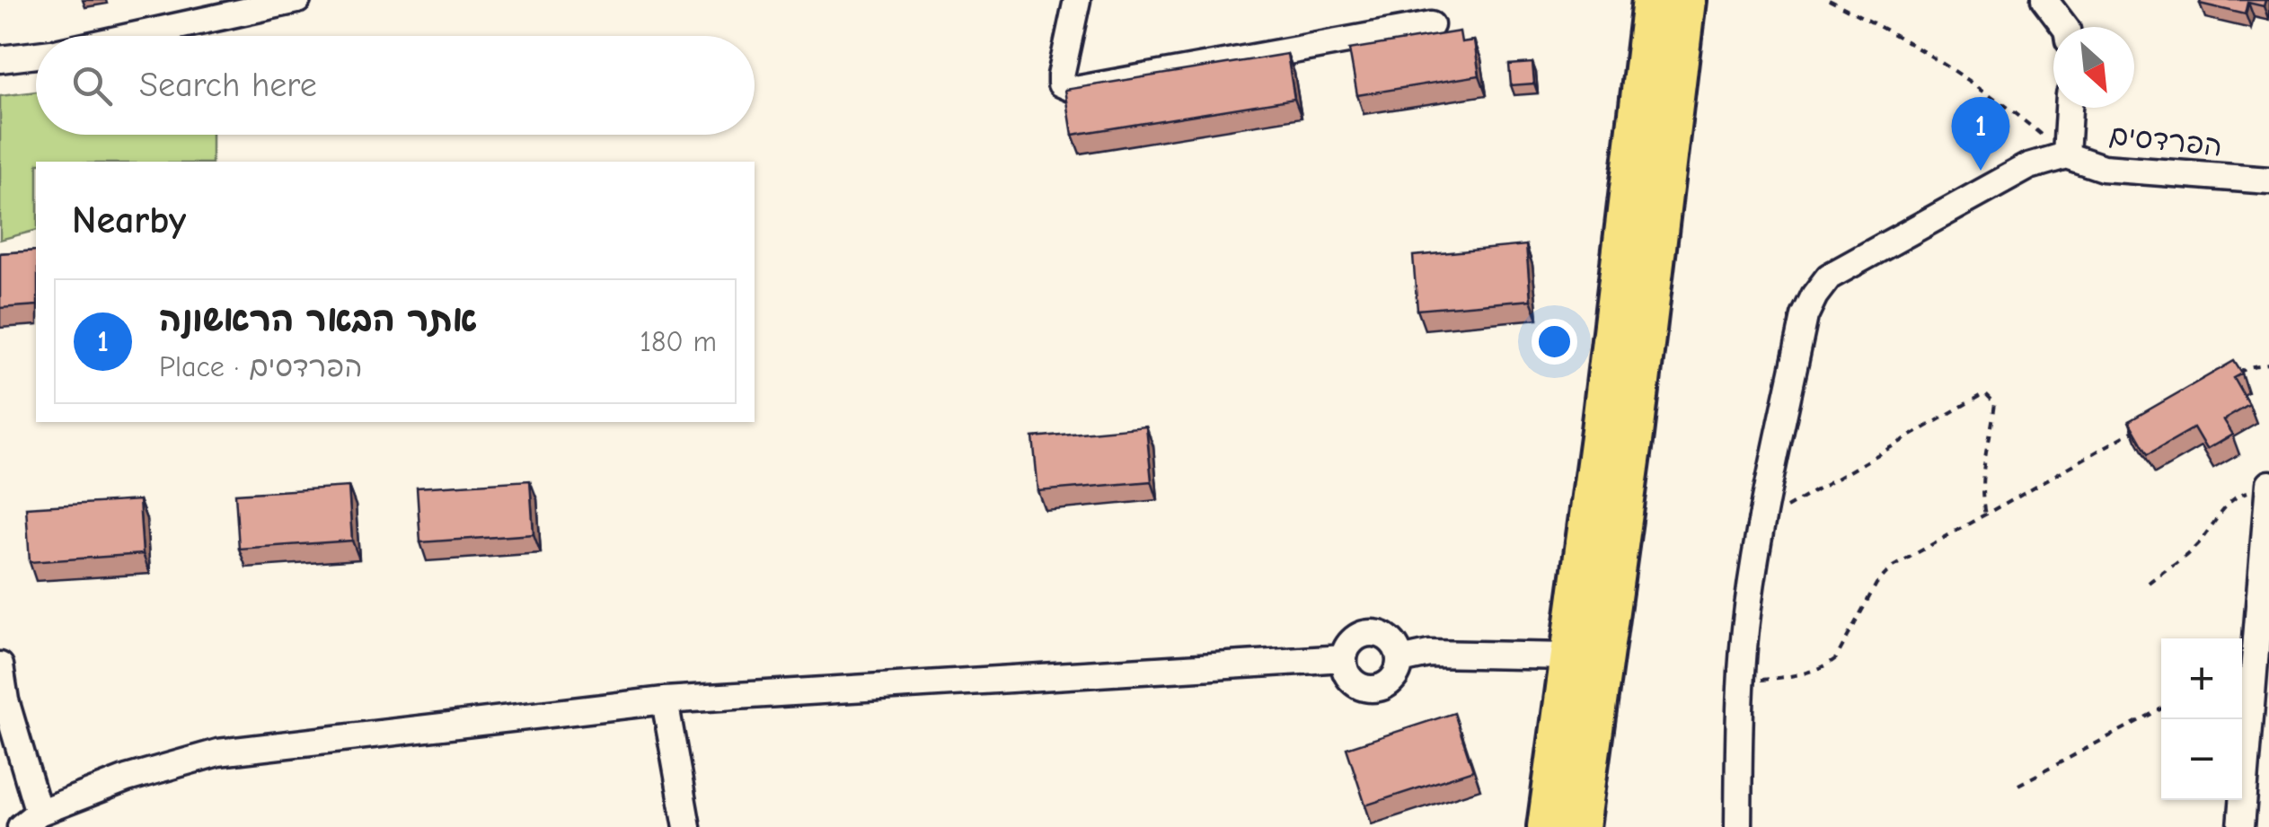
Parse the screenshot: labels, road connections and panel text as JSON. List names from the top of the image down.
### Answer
{
  "streets": {
    "street": ["הפרדסים"]
  },
  "north": "bottom right",
  "page": {
    "search": "Search here",
    "pins": "1",
    "heading": "Nearby",
    "list": [
      {
        "mark": "1",
        "name": "אתר הבאר הראשונה",
        "note": "Place · הפרדסים",
        "value": "180 m"
      }
    ],
    "map_buttons": ["+", "−"]
  }
}
